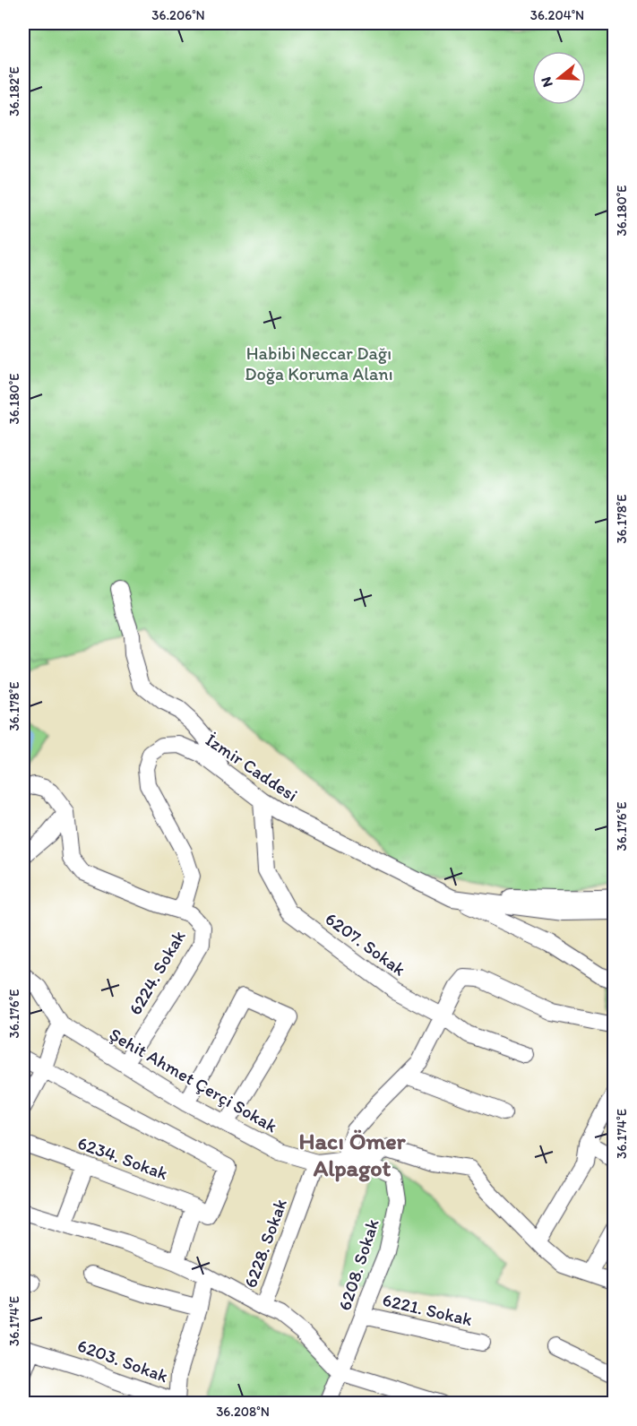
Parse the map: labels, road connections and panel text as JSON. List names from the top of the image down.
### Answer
{
  "streets": {
    "street": [
      "İzmir Caddesi",
      "6207. Sokak",
      "6224. Sokak",
      "Şehit Ahmet Çerçi Sokak",
      "6234. Sokak",
      "6228. Sokak",
      "6208. Sokak",
      "6221. Sokak",
      "6203. Sokak"
    ]
  },
  "crossings": [
    ["İzmir Caddesi", "6207. Sokak"],
    ["İzmir Caddesi", "6224. Sokak"],
    ["6224. Sokak", "Şehit Ahmet Çerçi Sokak"],
    ["Şehit Ahmet Çerçi Sokak", "6228. Sokak"],
    ["Şehit Ahmet Çerçi Sokak", "6208. Sokak"],
    ["6208. Sokak", "6221. Sokak"]
  ],
  "districts": ["Hacı Ömer Alpagot"],
  "parks": ["Habibi Neccar Dağı Doğa Koruma Alanı"],
  "north": "left",
  "coordinates": [
    "36.206°N",
    "36.204°N",
    "36.182°E",
    "36.180°E",
    "36.178°E",
    "36.176°E",
    "36.174°E",
    "36.208°N"
  ]
}
